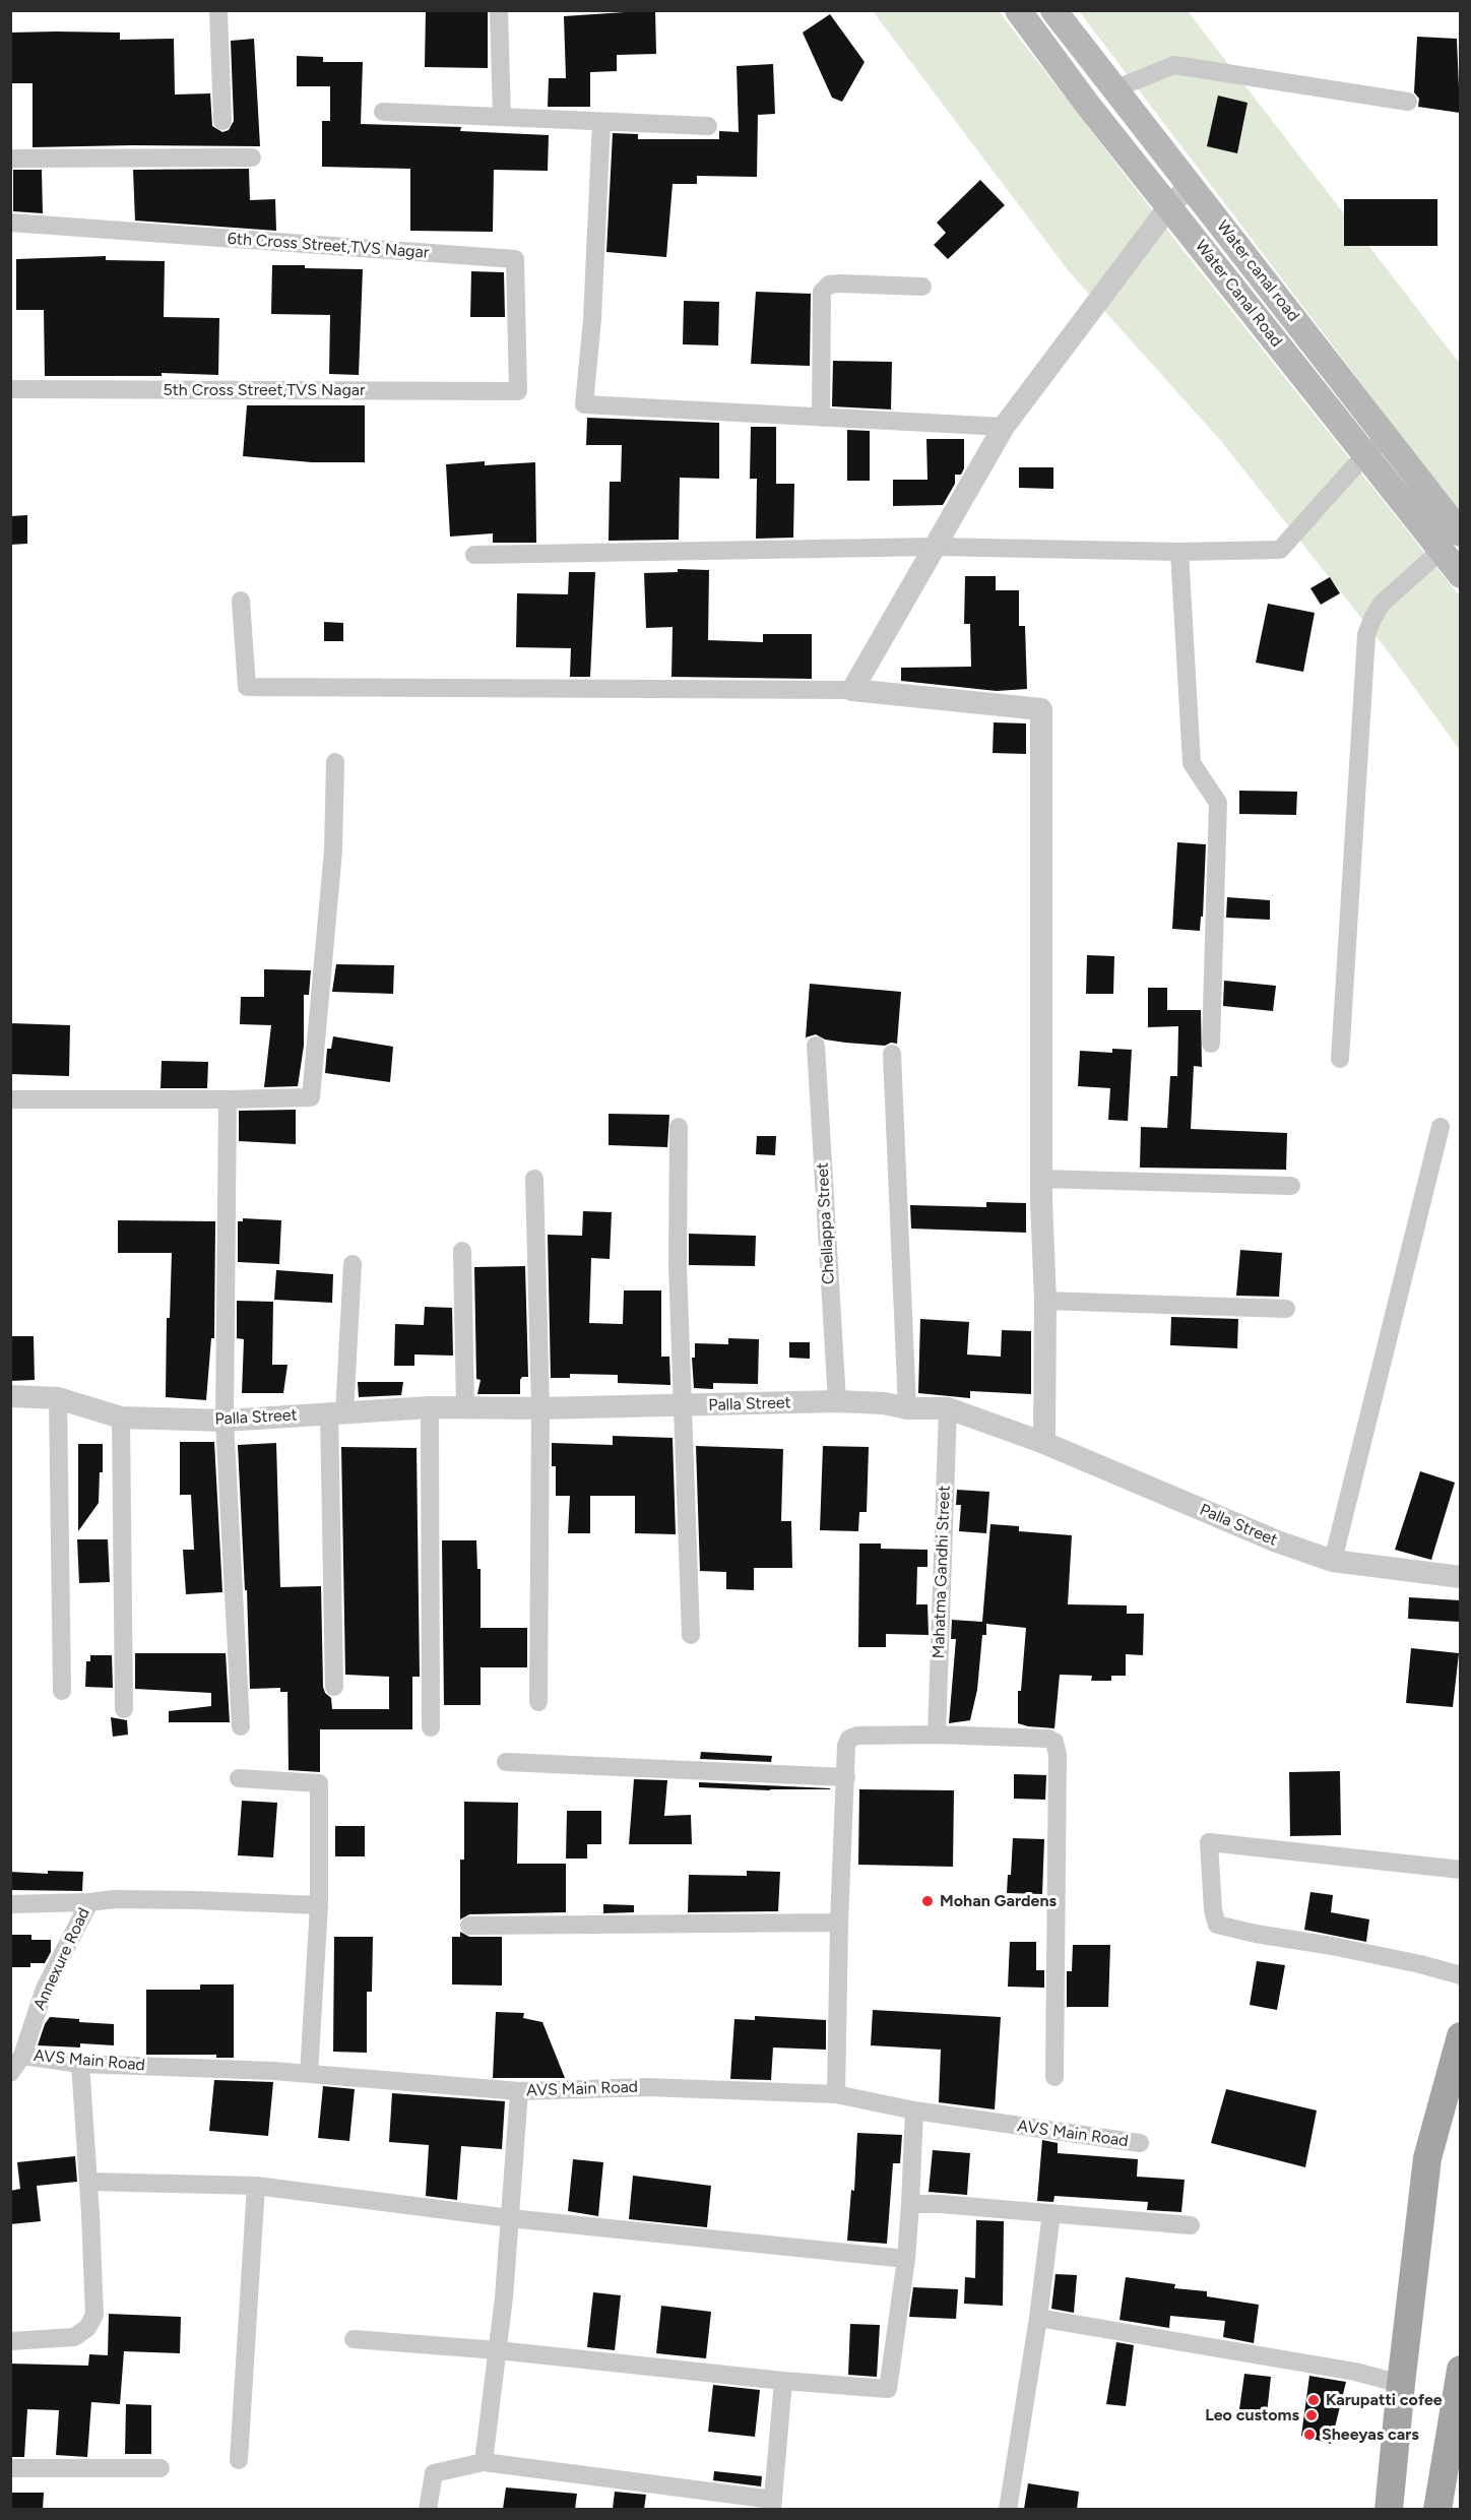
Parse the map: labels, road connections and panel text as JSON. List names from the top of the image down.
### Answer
{
  "streets": {
    "main road": ["Water canal road", "Water Canal Road"],
    "street": [
      "6th Cross Street,TVS Nagar",
      "5th Cross Street,TVS Nagar",
      "Chellappa Street",
      "Palla Street",
      "Mahatma Gandhi Street",
      "Annexure Road",
      "AVS Main Road"
    ]
  },
  "crossings": [
    ["6th Cross Street,TVS Nagar", "5th Cross Street,TVS Nagar"],
    ["Water canal road", "Water Canal Road"],
    ["Chellappa Street", "Palla Street"],
    ["Palla Street", "Mahatma Gandhi Street"],
    ["Annexure Road", "AVS Main Road"]
  ],
  "places": [
    "Mohan Gardens",
    "Karupatti cofee",
    "Leo customs",
    "Sheeyas cars"
  ]
}
